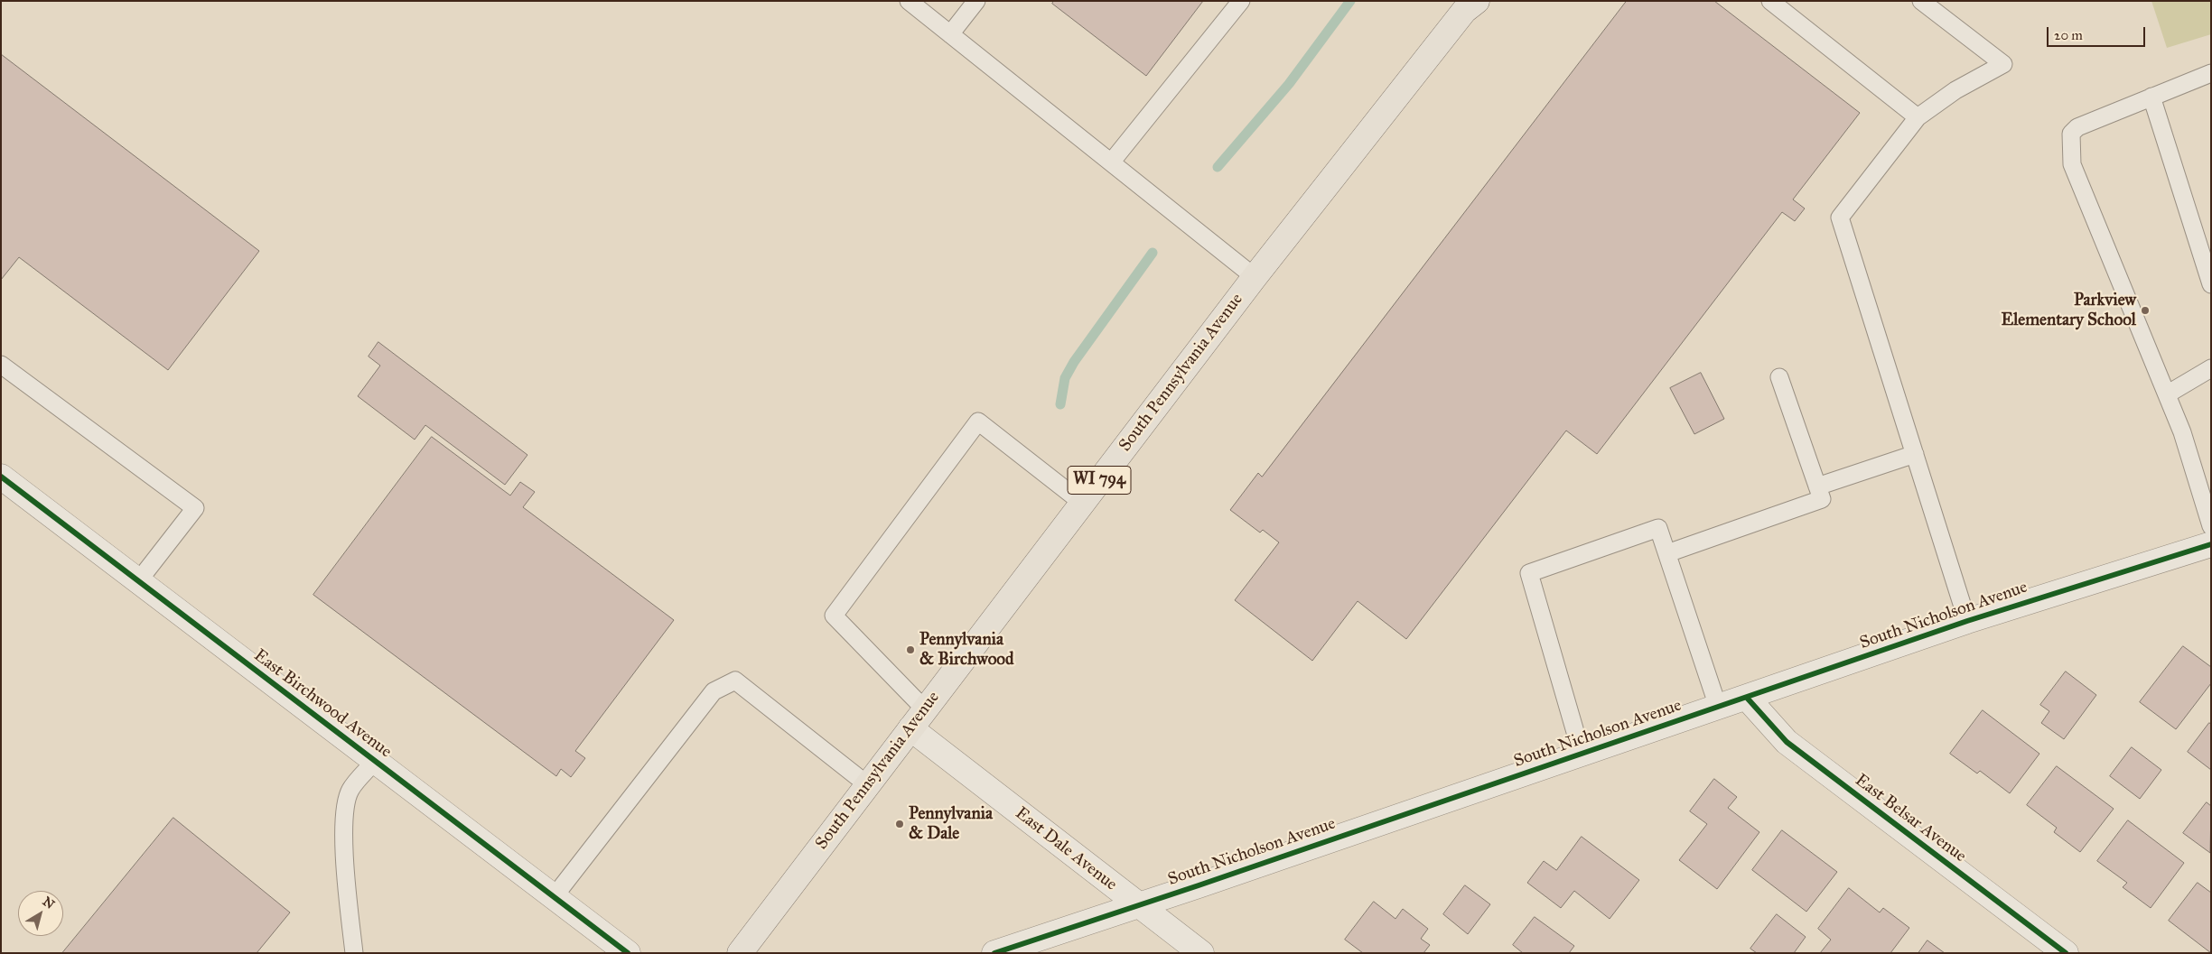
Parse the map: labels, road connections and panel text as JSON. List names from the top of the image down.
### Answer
{
  "streets": {
    "main road": ["South Pennsylvania Avenue", "WI 794"],
    "street": [
      "South Nicholson Avenue",
      "East Birchwood Avenue",
      "East Belsar Avenue",
      "East Dale Avenue"
    ]
  },
  "crossings": [
    ["South Pennsylvania Avenue", "East Dale Avenue"],
    ["South Nicholson Avenue", "East Belsar Avenue"],
    ["South Nicholson Avenue", "East Dale Avenue"]
  ],
  "places": ["Parkview Elementary School", "Pennylvania & Birchwood", "Pennylvania & Dale"],
  "scale_bar": "20 m",
  "north": "top right"
}
